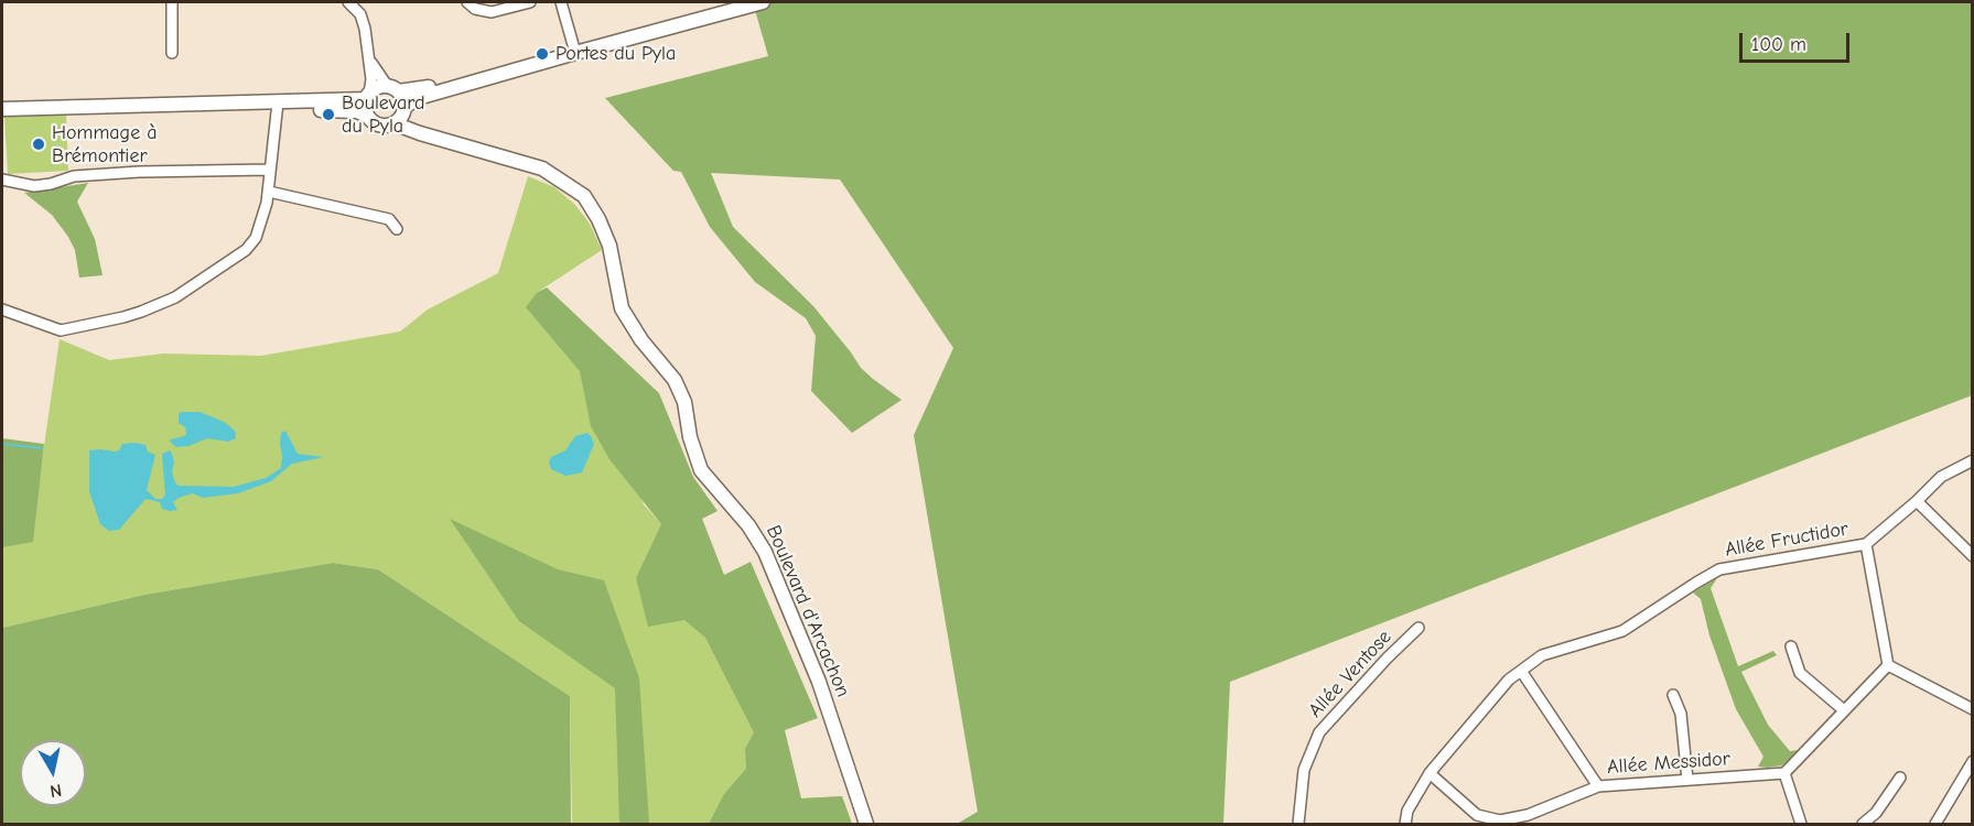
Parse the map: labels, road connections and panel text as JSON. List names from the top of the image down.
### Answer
{
  "streets": {
    "main road": ["Boulevard d'Arcachon"],
    "street": ["Allée Fructidor", "Allée Ventose", "Allée Messidor"]
  },
  "crossings": [
    ["Allée Fructidor", "Allée Messidor"]
  ],
  "places": ["Portes du Pyla", "Boulevard du Pyla", "Hommage à Brémontier"],
  "scale_bar": "100 m",
  "north": "bottom"
}
